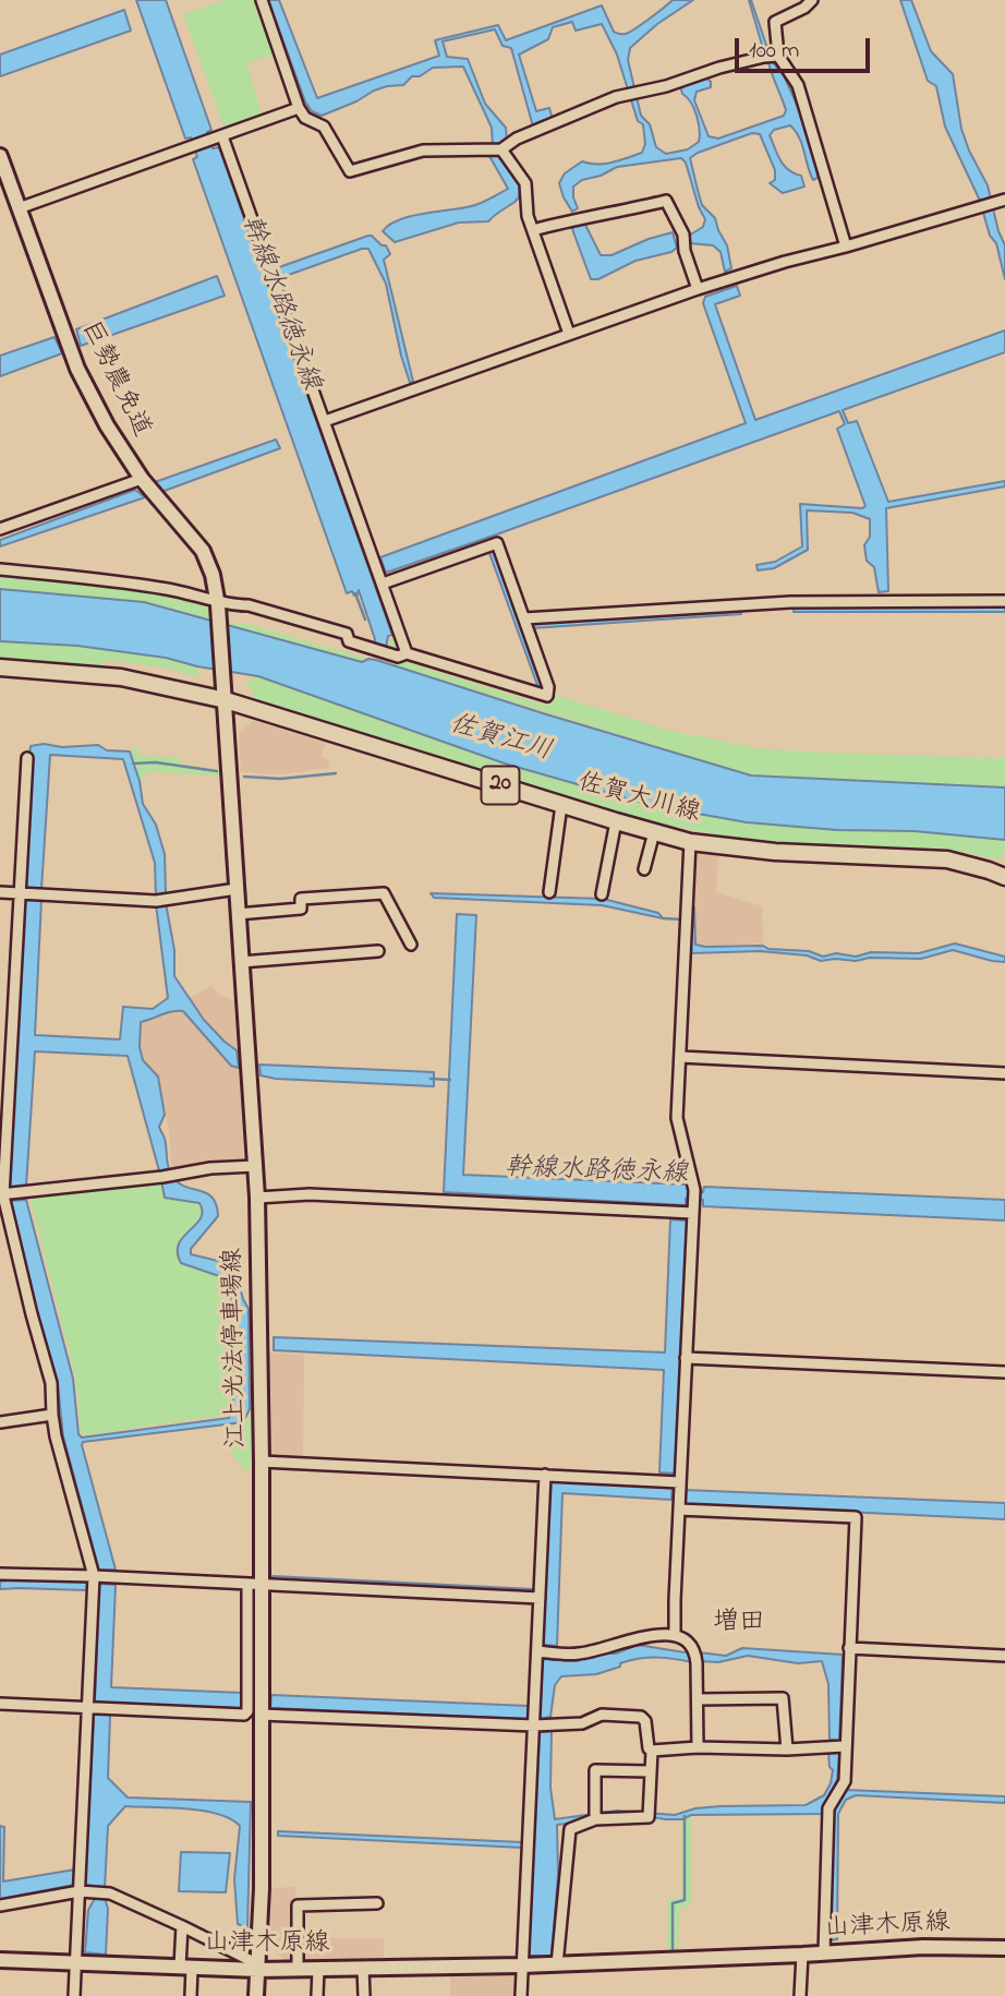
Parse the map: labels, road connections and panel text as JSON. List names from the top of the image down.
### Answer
{
  "streets": {
    "main road": ["20", "佐賀大川線"],
    "street": ["巨勢農免道", "江上光法停車場線", "山津木原線"]
  },
  "crossings": [
    ["巨勢農免道", "江上光法停車場線"],
    ["佐賀大川線", "江上光法停車場線"],
    ["江上光法停車場線", "山津木原線"]
  ],
  "districts": ["増田"],
  "water": ["幹線水路徳永線", "佐賀江川"],
  "scale_bar": "100 m"
}
